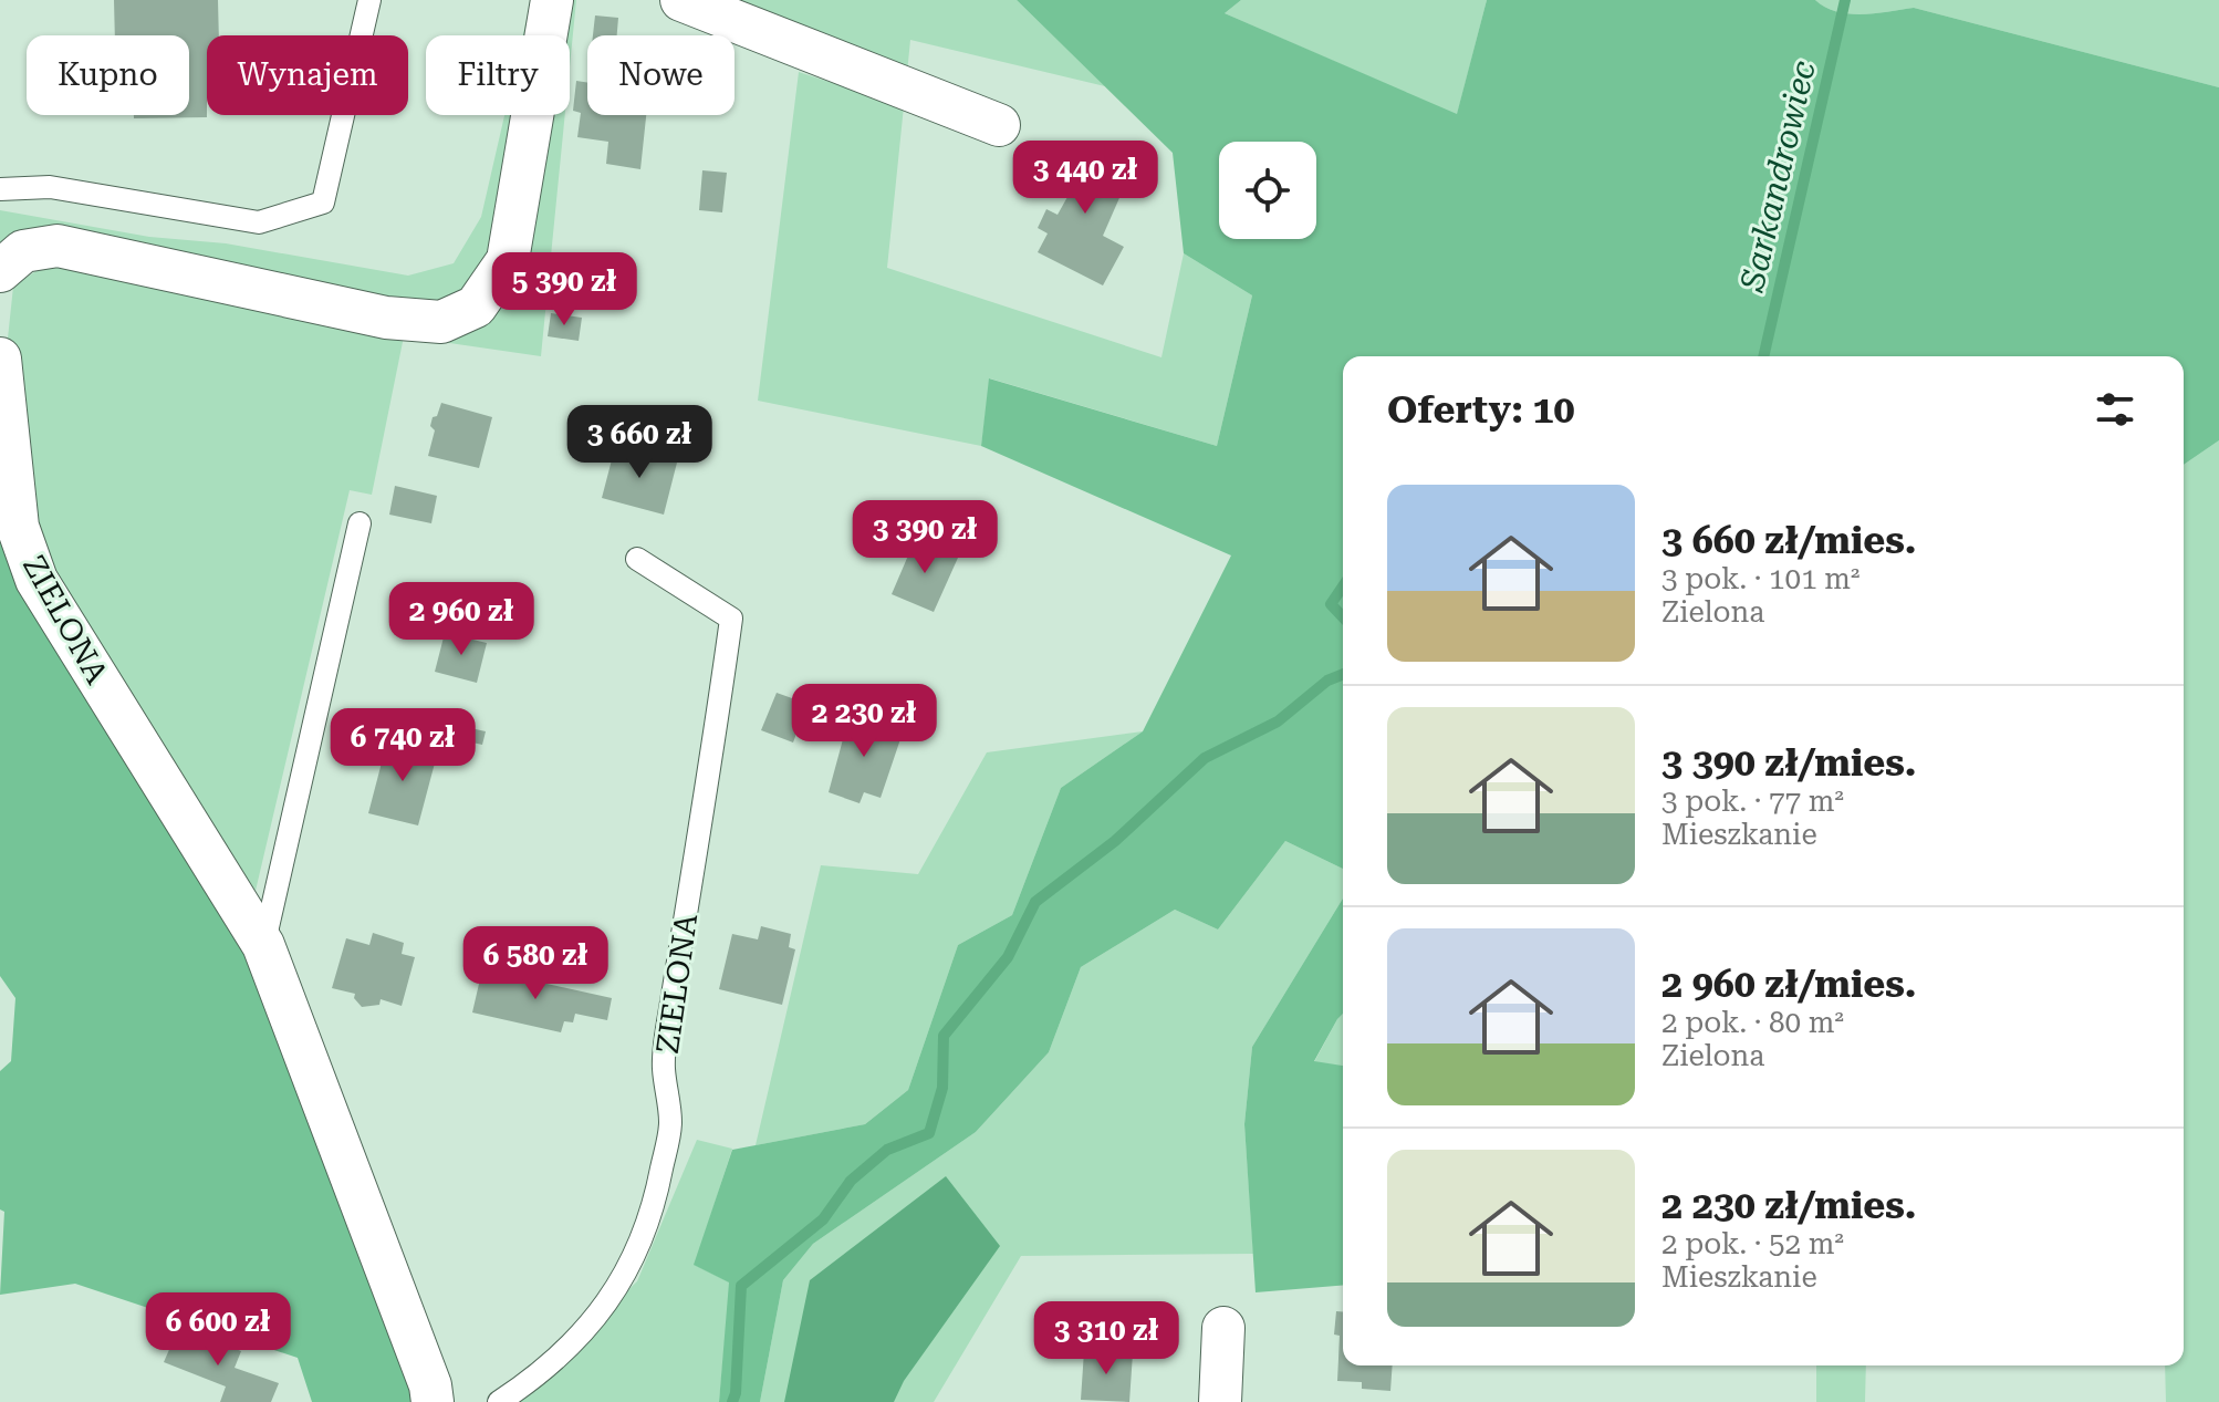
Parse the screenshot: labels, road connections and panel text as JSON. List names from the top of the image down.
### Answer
{
  "streets": {
    "street": ["ZIELONA"]
  },
  "water": ["Sarkandrowiec"],
  "page": {
    "chip": [
      "Kupno",
      "Wynajem",
      "Filtry",
      "Nowe"
    ],
    "price": [
      "3 440 zł",
      "5 390 zł",
      "3 660 zł",
      "3 390 zł",
      "2 960 zł",
      "2 230 zł",
      "6 740 zł",
      "6 580 zł",
      "6 600 zł",
      "3 310 zł"
    ],
    "heading": "Oferty: 10",
    "list": [
      {
        "name": "3 660 zł/mies.",
        "note": "3 pok. · 101 m² · Zielona"
      },
      {
        "name": "3 390 zł/mies.",
        "note": "3 pok. · 77 m² · Mieszkanie"
      },
      {
        "name": "2 960 zł/mies.",
        "note": "2 pok. · 80 m² · Zielona"
      },
      {
        "name": "2 230 zł/mies.",
        "note": "2 pok. · 52 m² · Mieszkanie"
      }
    ]
  }
}
